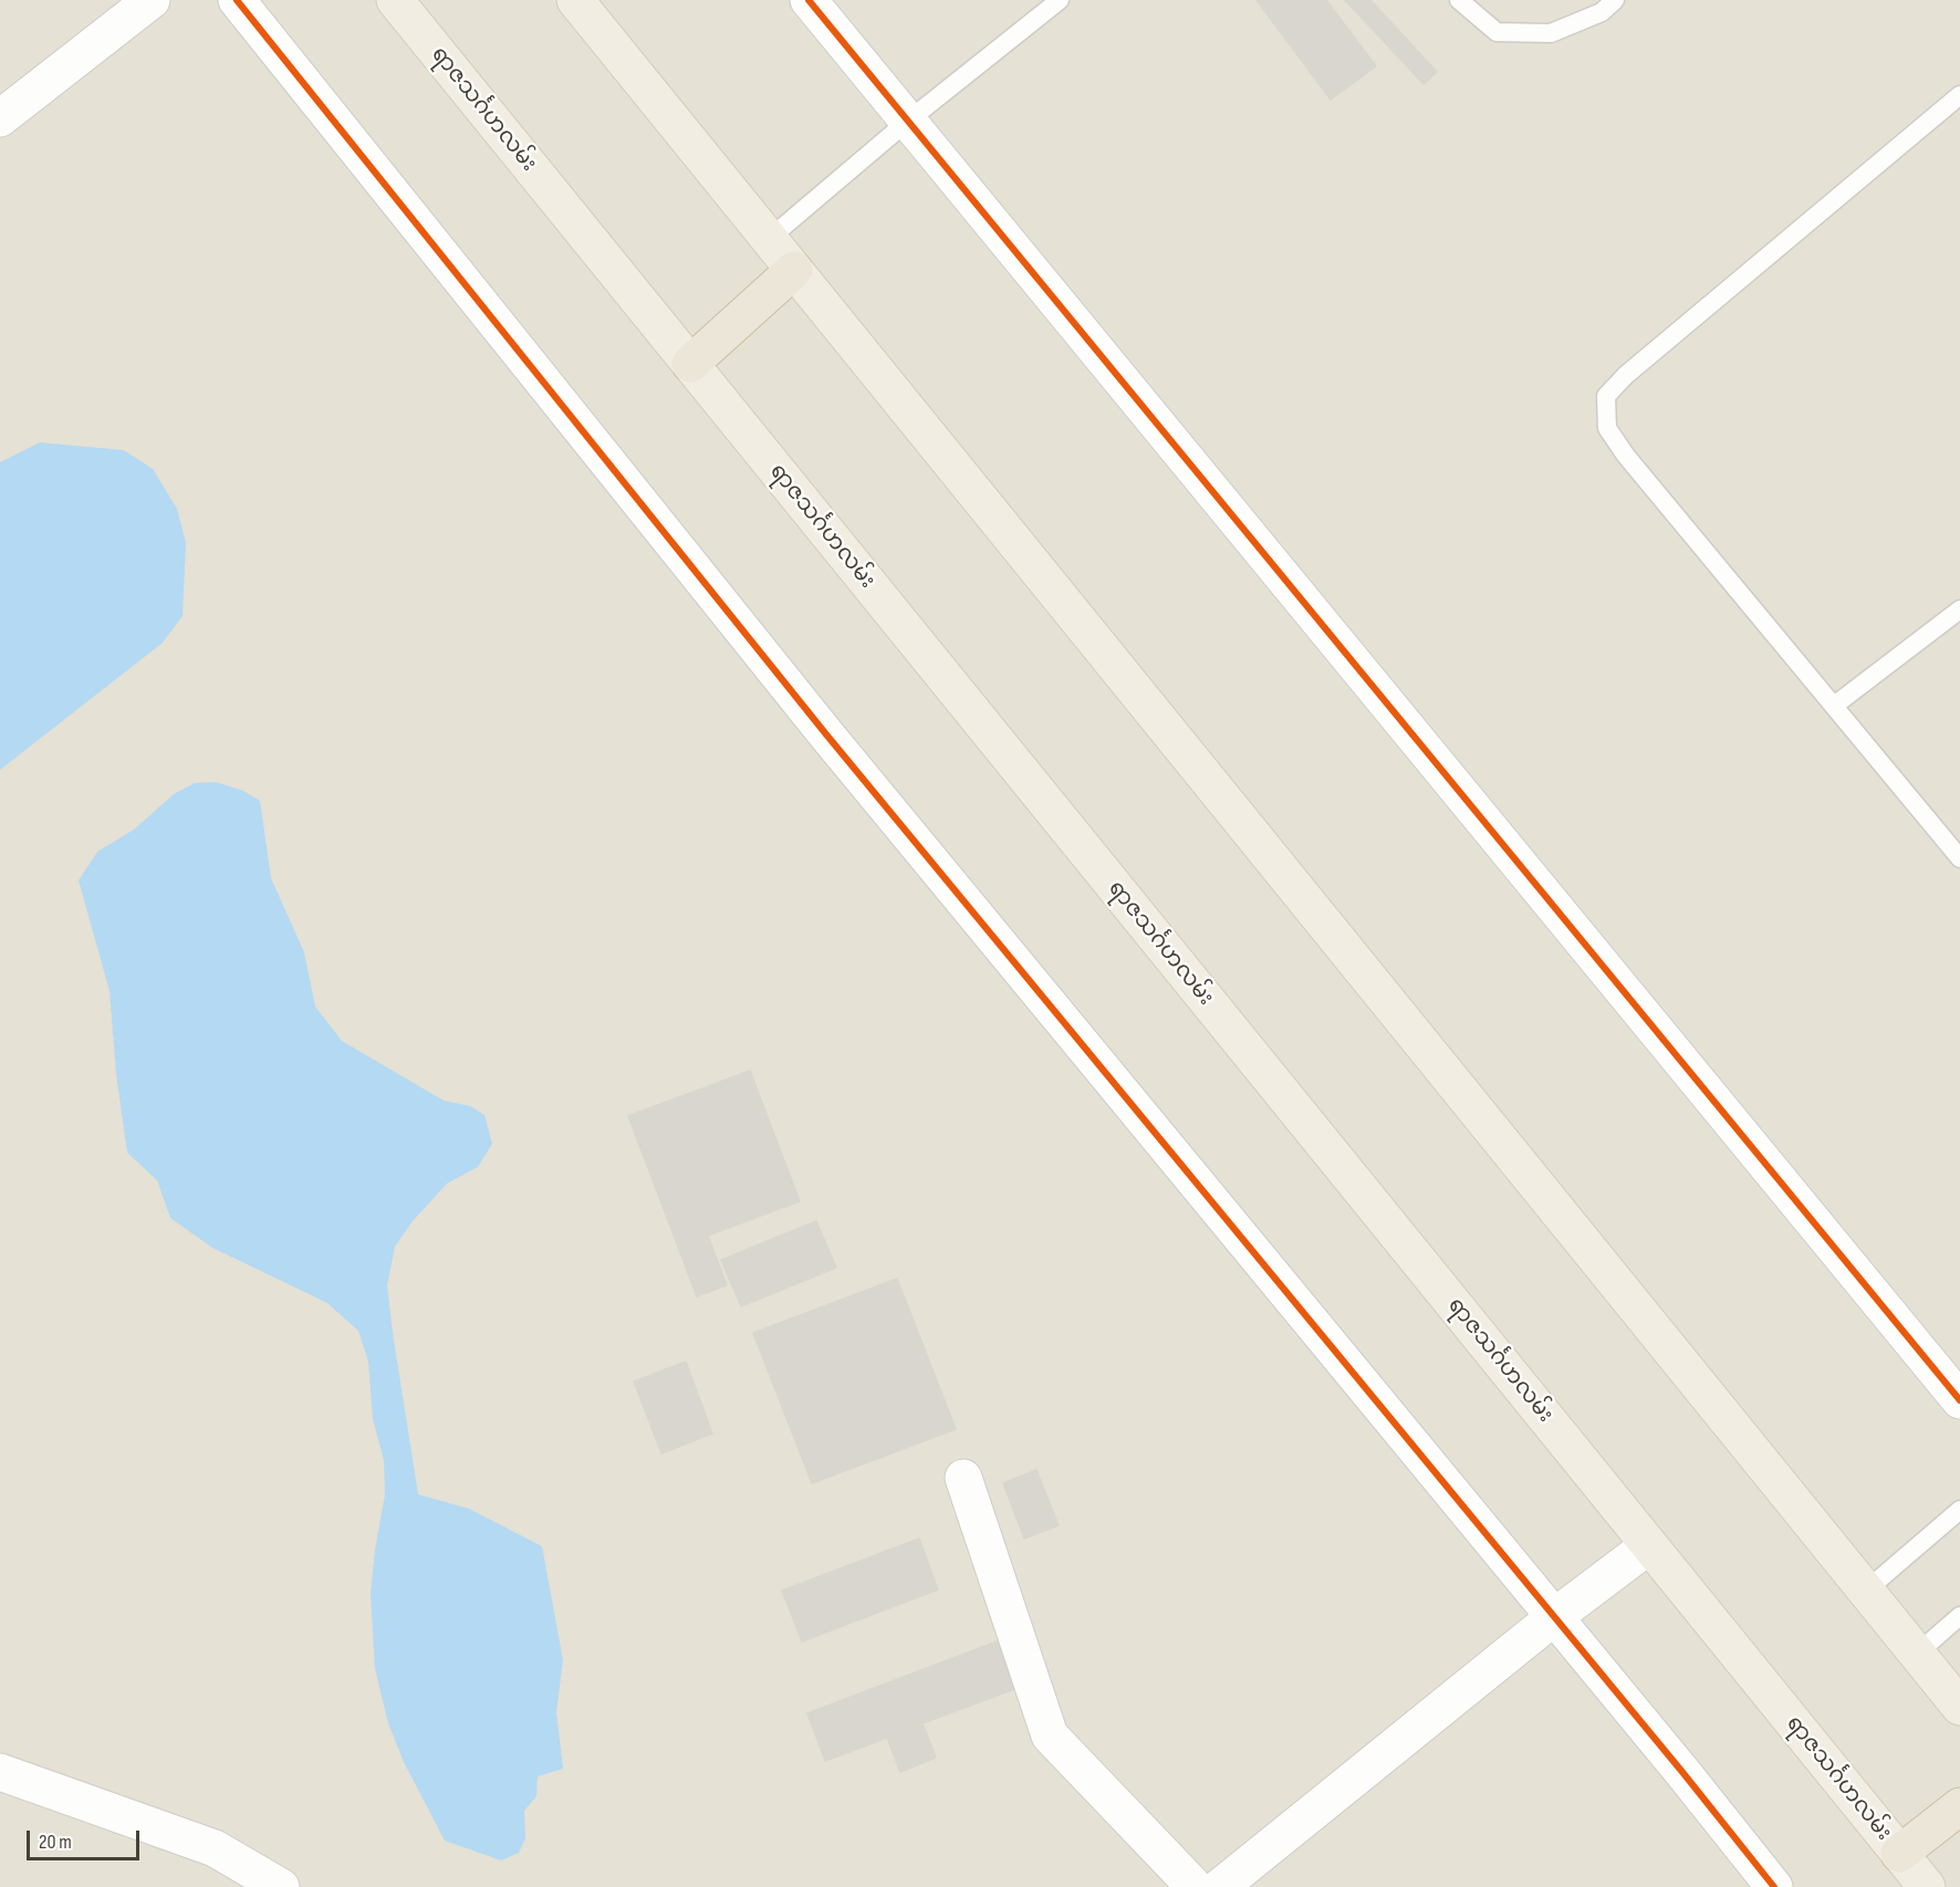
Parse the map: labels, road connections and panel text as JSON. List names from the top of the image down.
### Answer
{
  "streets": {
    "main road": ["ရာဇသင်္ဂဟလမ်း"]
  },
  "scale_bar": "20 m"
}
